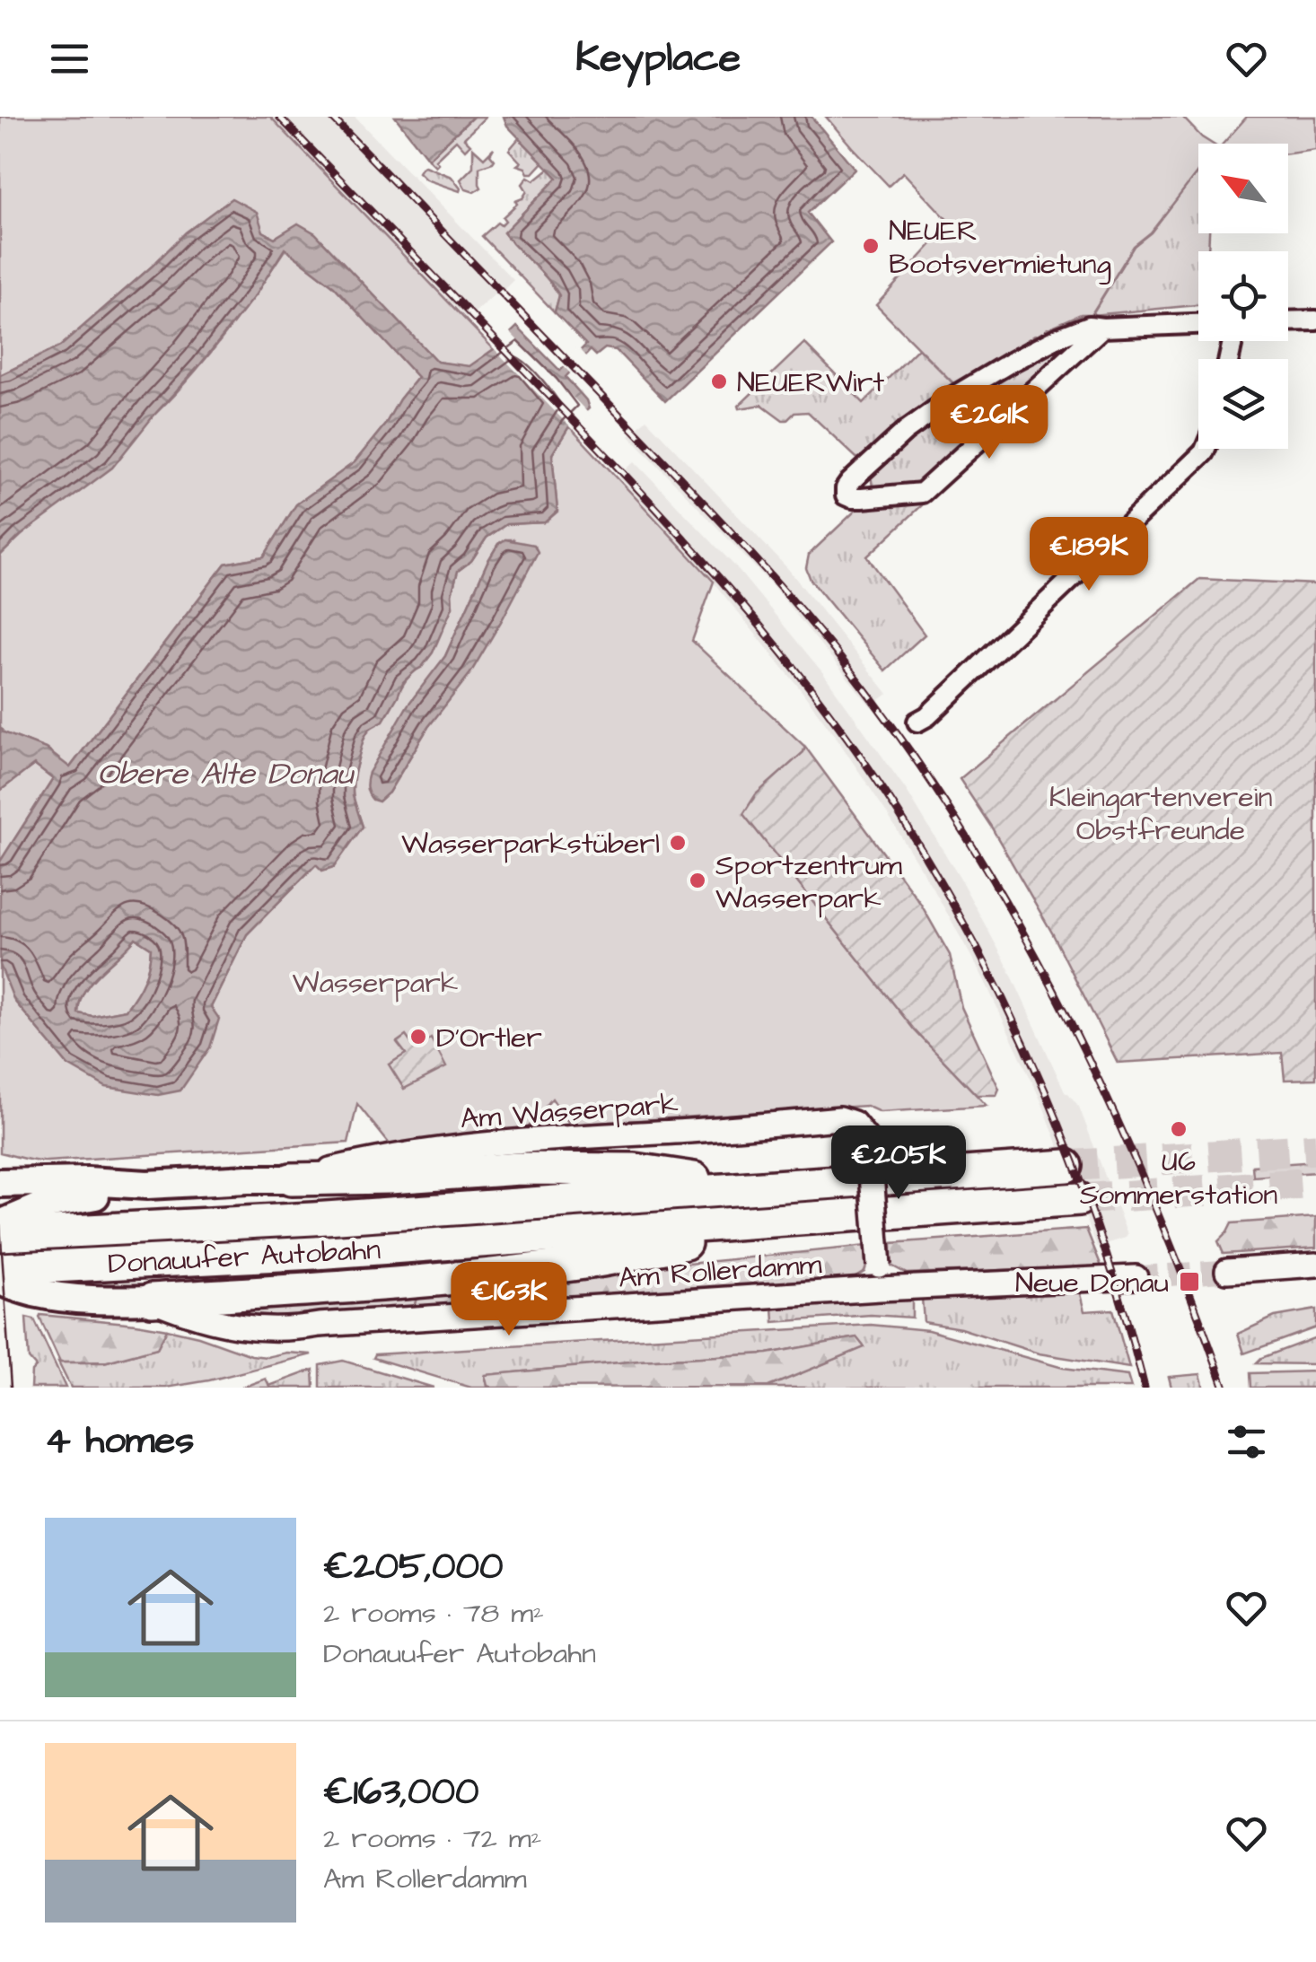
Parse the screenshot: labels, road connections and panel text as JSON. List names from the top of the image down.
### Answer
{
  "streets": {
    "highway": ["Donauufer Autobahn"],
    "street": ["Am Wasserpark", "Am Rollerdamm"]
  },
  "crossings": [
    ["Am Wasserpark", "Am Rollerdamm"]
  ],
  "water": ["Obere Alte Donau"],
  "parks": ["Kleingartenverein Obstfreunde", "Wasserpark"],
  "places": {
    "other": [
      "NEUER Bootsvermietung",
      "NEUERWirt",
      "Wasserparkstüberl",
      "Sportzentrum Wasserpark",
      "D'Ortler",
      "U6 Sommerstation"
    ],
    "transit": ["Neue Donau"]
  },
  "north": "top left",
  "page": {
    "header": "Keyplace",
    "price": [
      "€261K",
      "€189K",
      "€205K",
      "€163K"
    ],
    "heading": "4 homes",
    "list": [
      {
        "name": "€205,000",
        "note": "2 rooms · 78 m² · Donauufer Autobahn"
      },
      {
        "name": "€163,000",
        "note": "2 rooms · 72 m² · Am Rollerdamm"
      }
    ]
  }
}
